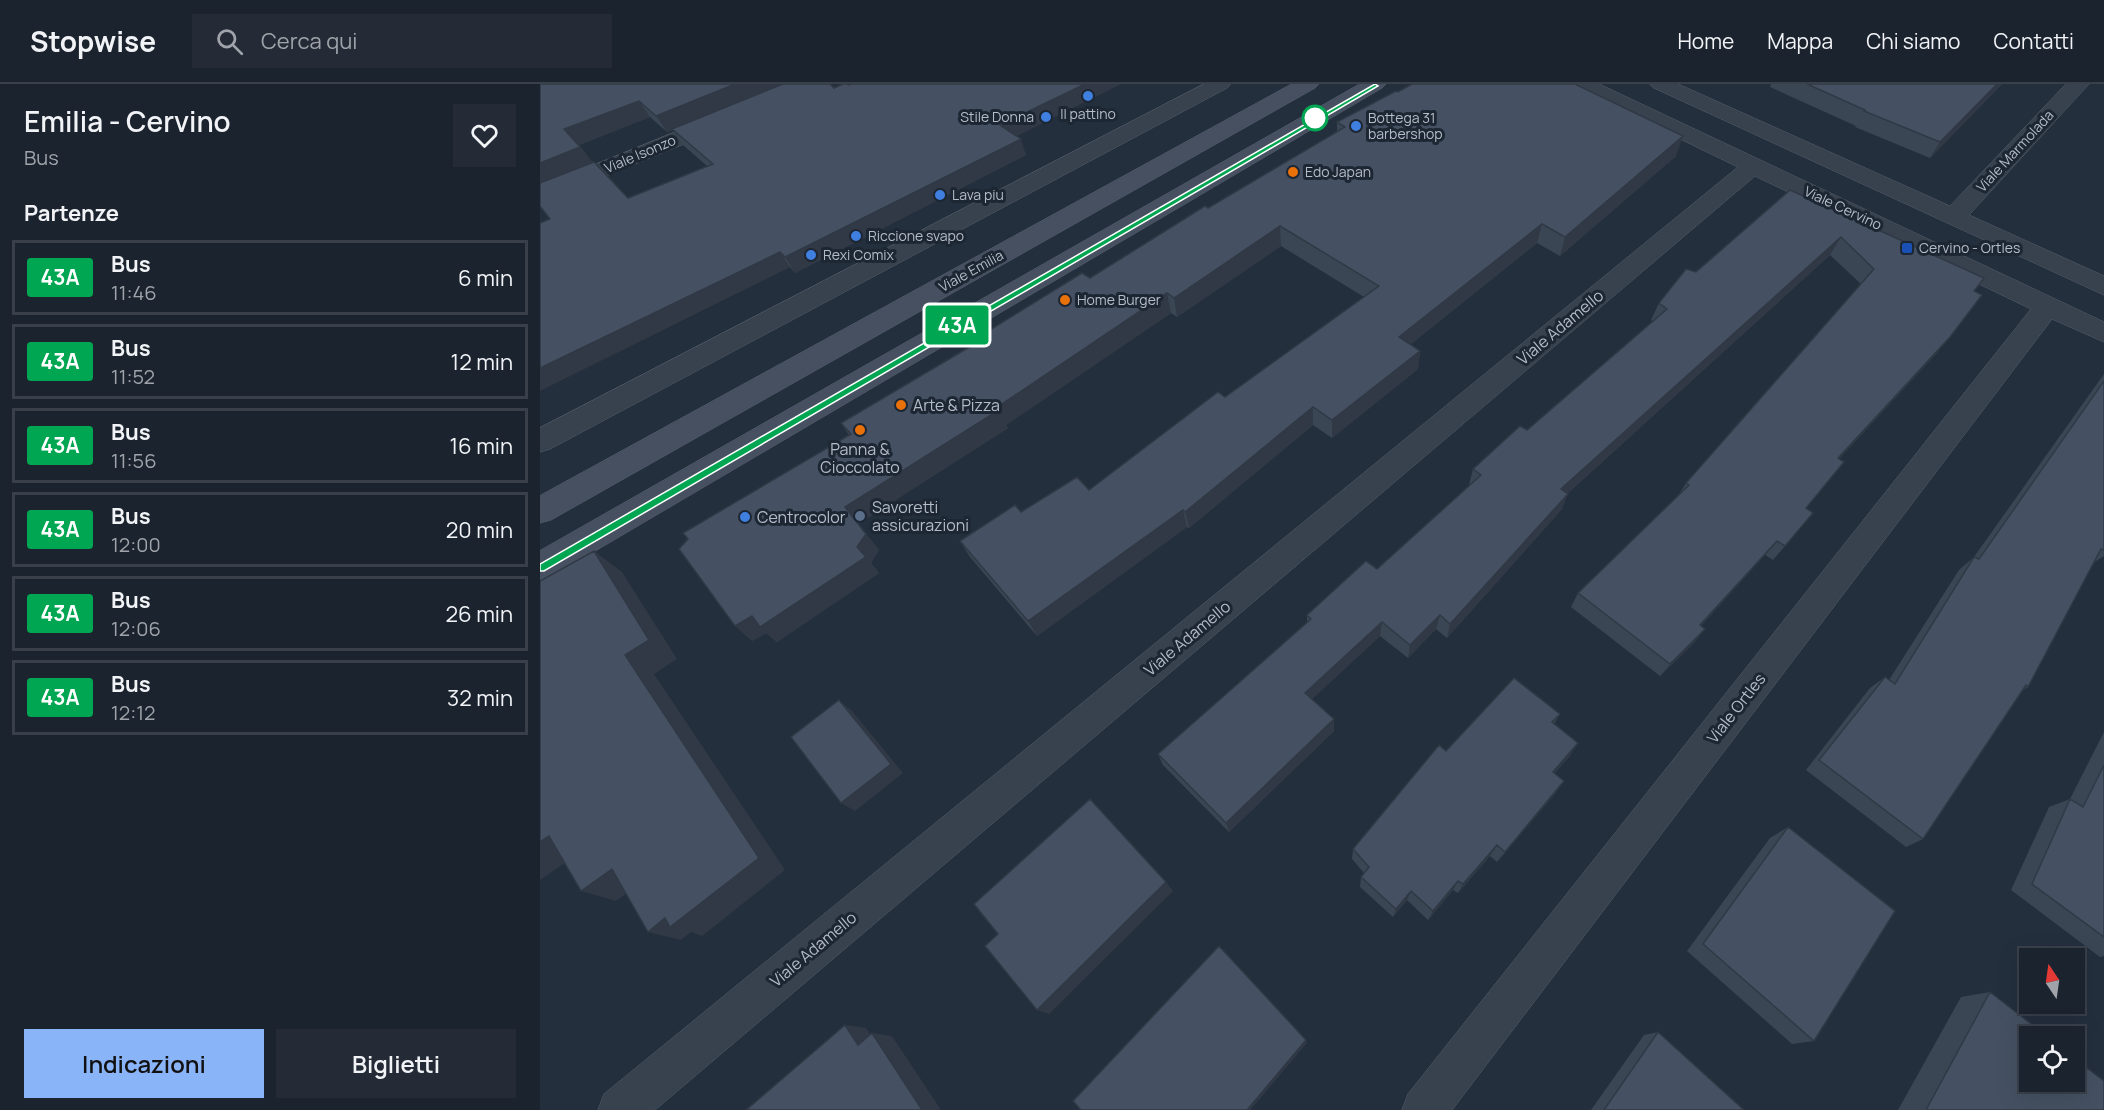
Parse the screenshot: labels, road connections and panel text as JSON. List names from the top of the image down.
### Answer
{
  "streets": {
    "street": [
      "Viale Marmolada",
      "Viale Isonzo",
      "Viale Cervino",
      "Viale Emilia",
      "Viale Adamello",
      "Viale Ortles"
    ]
  },
  "crossings": [
    ["Viale Cervino", "Viale Adamello"],
    ["Viale Cervino", "Viale Ortles"]
  ],
  "places": {
    "other": [
      "Il pattino",
      "Stile Donna",
      "Bottega 31 barbershop",
      "Edo Japan",
      "Lava piu",
      "Riccione svapo",
      "Rexi Comix",
      "Home Burger",
      "Arte & Pizza",
      "Panna & Cioccolato",
      "Savoretti assicurazioni",
      "Centrocolor"
    ],
    "transit": ["Cervino - Ortles"]
  },
  "lines": ["bus line 43A"],
  "north": "top",
  "page": {
    "header": "Stopwise",
    "search": "Cerca qui",
    "nav": [
      "Home",
      "Mappa",
      "Chi siamo",
      "Contatti"
    ],
    "heading": [
      ["Emilia - Cervino", "Bus"],
      "Partenze"
    ],
    "on_map": "43A",
    "list": [
      {
        "mark": "43A",
        "name": "Bus",
        "note": "11:46",
        "value": "6 min"
      },
      {
        "mark": "43A",
        "name": "Bus",
        "note": "11:52",
        "value": "12 min"
      },
      {
        "mark": "43A",
        "name": "Bus",
        "note": "11:56",
        "value": "16 min"
      },
      {
        "mark": "43A",
        "name": "Bus",
        "note": "12:00",
        "value": "20 min"
      },
      {
        "mark": "43A",
        "name": "Bus",
        "note": "12:06",
        "value": "26 min"
      },
      {
        "mark": "43A",
        "name": "Bus",
        "note": "12:12",
        "value": "32 min"
      }
    ],
    "buttons": ["Indicazioni", "Biglietti"]
  }
}
